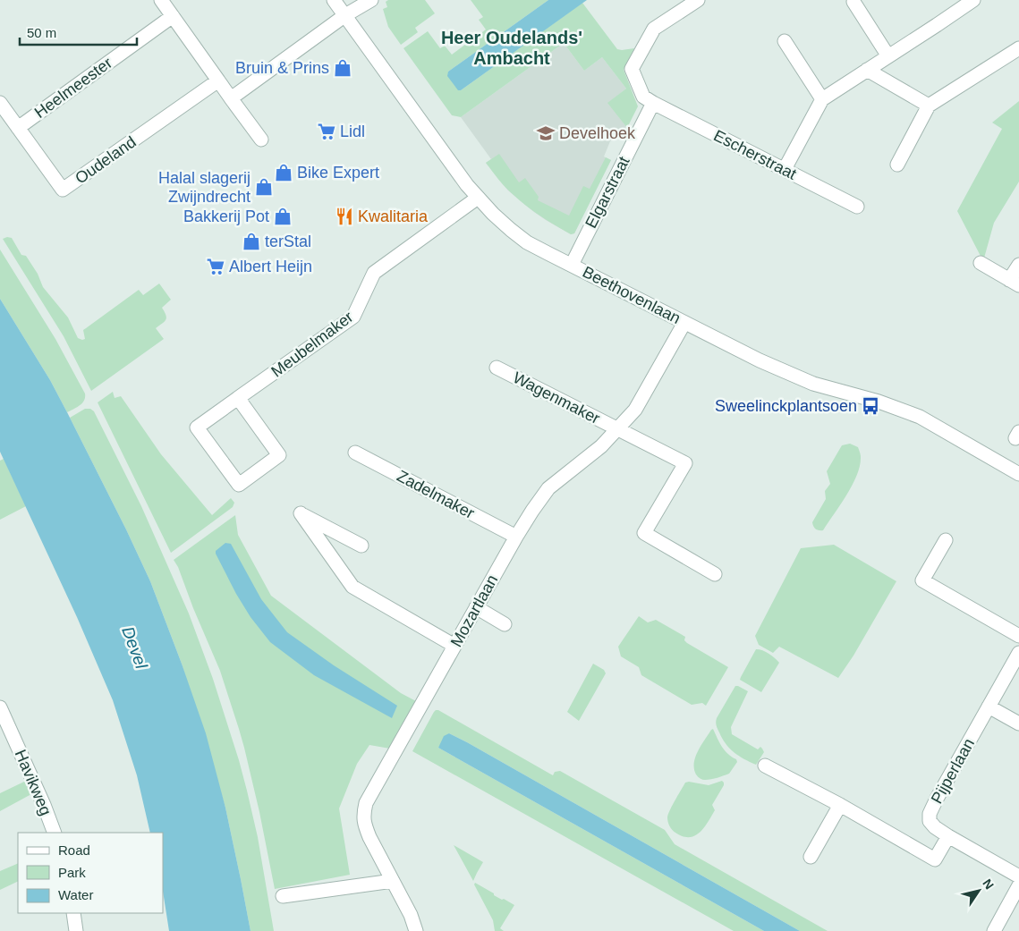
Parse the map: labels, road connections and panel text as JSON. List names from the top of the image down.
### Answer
{
  "streets": {
    "street": [
      "Heelmeester",
      "Escherstraat",
      "Oudeland",
      "Elgarstraat",
      "Beethovenlaan",
      "Meubelmaker",
      "Wagenmaker",
      "Zadelmaker",
      "Mozartlaan",
      "Pijperlaan",
      "Havikweg"
    ]
  },
  "crossings": [
    ["Heelmeester", "Oudeland"],
    ["Escherstraat", "Elgarstraat"],
    ["Elgarstraat", "Beethovenlaan"],
    ["Beethovenlaan", "Meubelmaker"],
    ["Beethovenlaan", "Mozartlaan"],
    ["Wagenmaker", "Mozartlaan"],
    ["Zadelmaker", "Mozartlaan"]
  ],
  "districts": ["Heer Oudelands' Ambacht"],
  "water": ["Devel"],
  "places": {
    "shop": [
      "Bruin & Prins",
      "Bike Expert",
      "Halal slagerij Zwijndrecht",
      "Bakkerij Pot",
      "terStal"
    ],
    "supermarket": ["Lidl", "Albert Heijn"],
    "school or university": ["Develhoek"],
    "restaurant": ["Kwalitaria"],
    "bus stop": ["Sweelinckplantsoen"]
  },
  "legend": ["Road", "Park", "Water"],
  "scale_bar": "50 m",
  "north": "top right"
}
